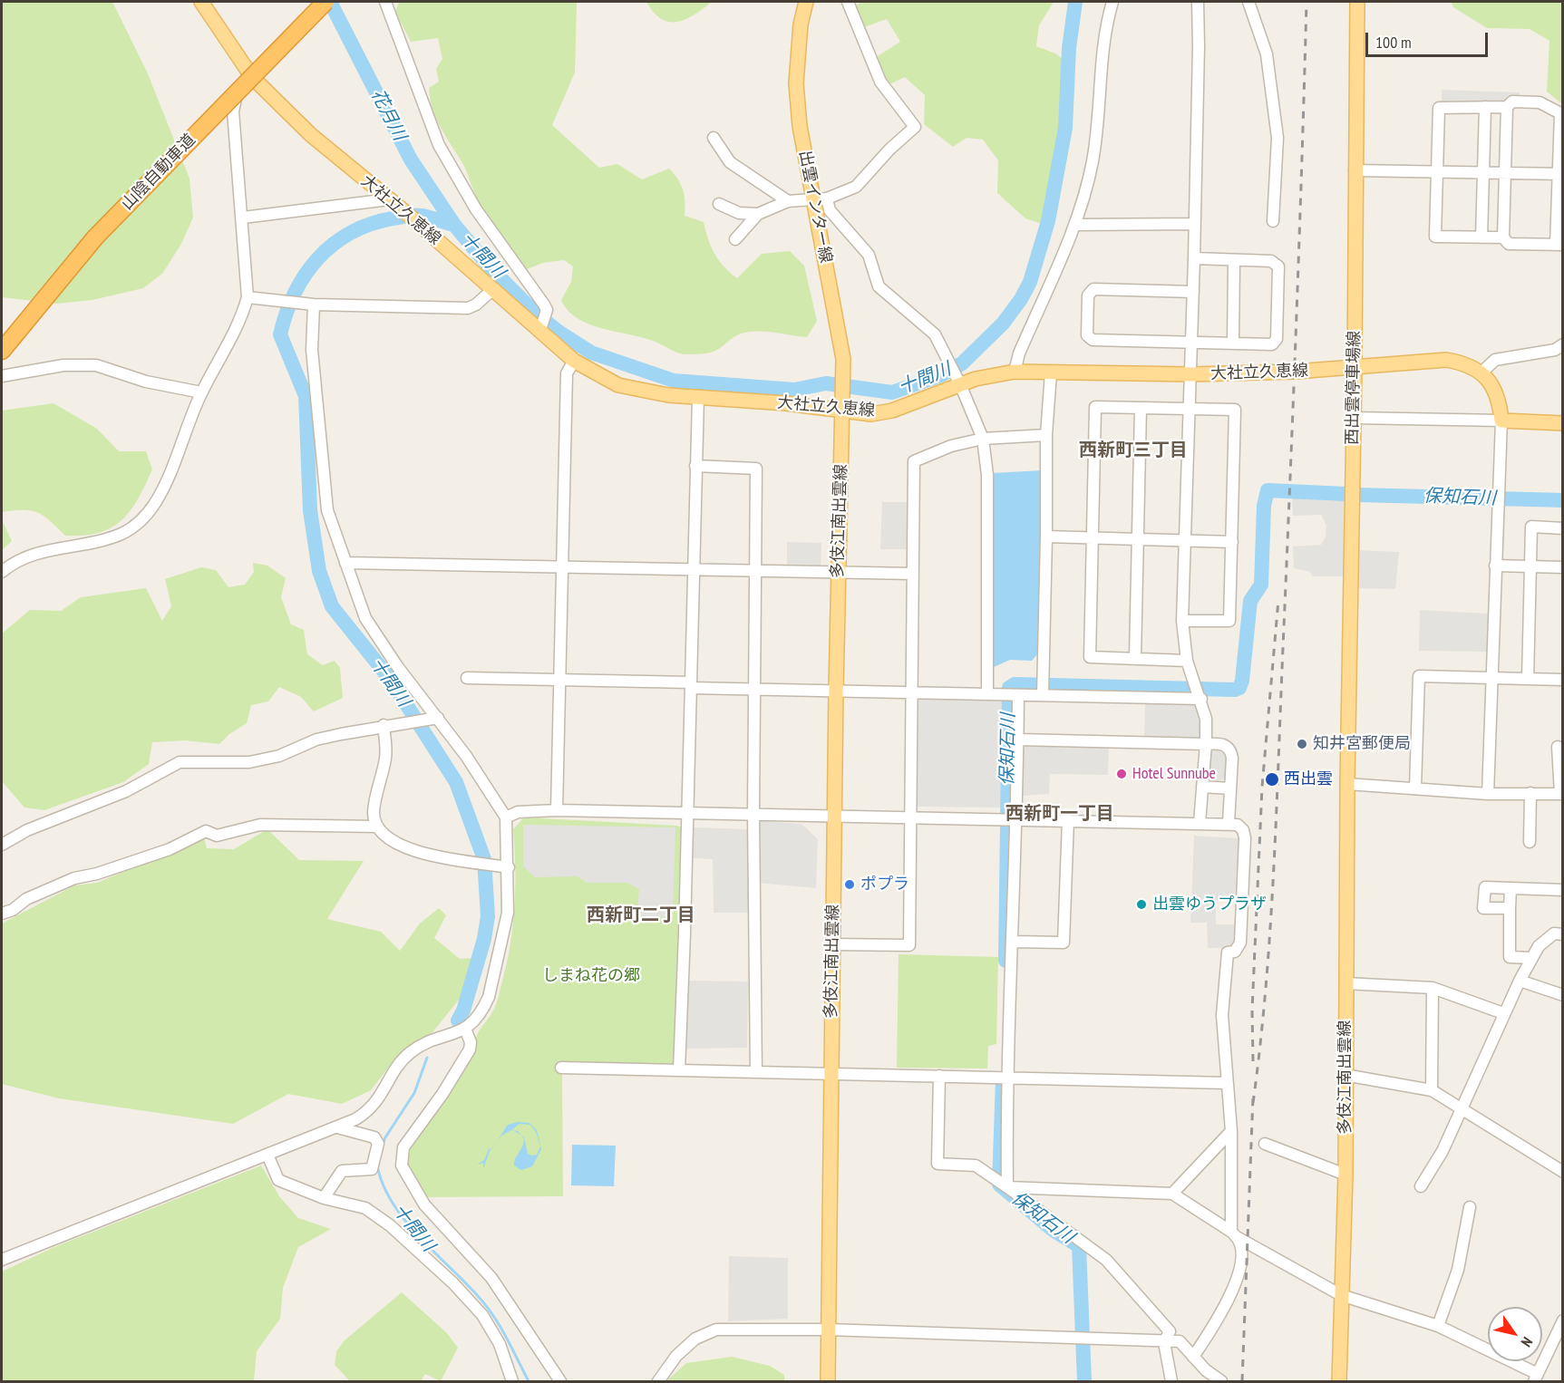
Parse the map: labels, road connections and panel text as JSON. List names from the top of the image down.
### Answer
{
  "streets": {
    "highway": ["山陰自動車道"],
    "main road": [
      "出雲インター線",
      "大社立久恵線",
      "西出雲停車場線",
      "多伎江南出雲線"
    ]
  },
  "crossings": [
    ["出雲インター線", "大社立久恵線"],
    ["出雲インター線", "多伎江南出雲線"],
    ["大社立久恵線", "西出雲停車場線"],
    ["大社立久恵線", "多伎江南出雲線"],
    ["西出雲停車場線", "多伎江南出雲線"]
  ],
  "districts": ["西新町三丁目", "西新町一丁目", "西新町二丁目"],
  "water": ["花月川", "十間川", "保知石川"],
  "parks": ["しまね花の郷"],
  "places": [
    "知井宮郵便局",
    "Hotel Sunnube",
    "西出雲",
    "ポプラ",
    "出雲ゆうプラザ"
  ],
  "scale_bar": "100 m",
  "north": "bottom right"
}
